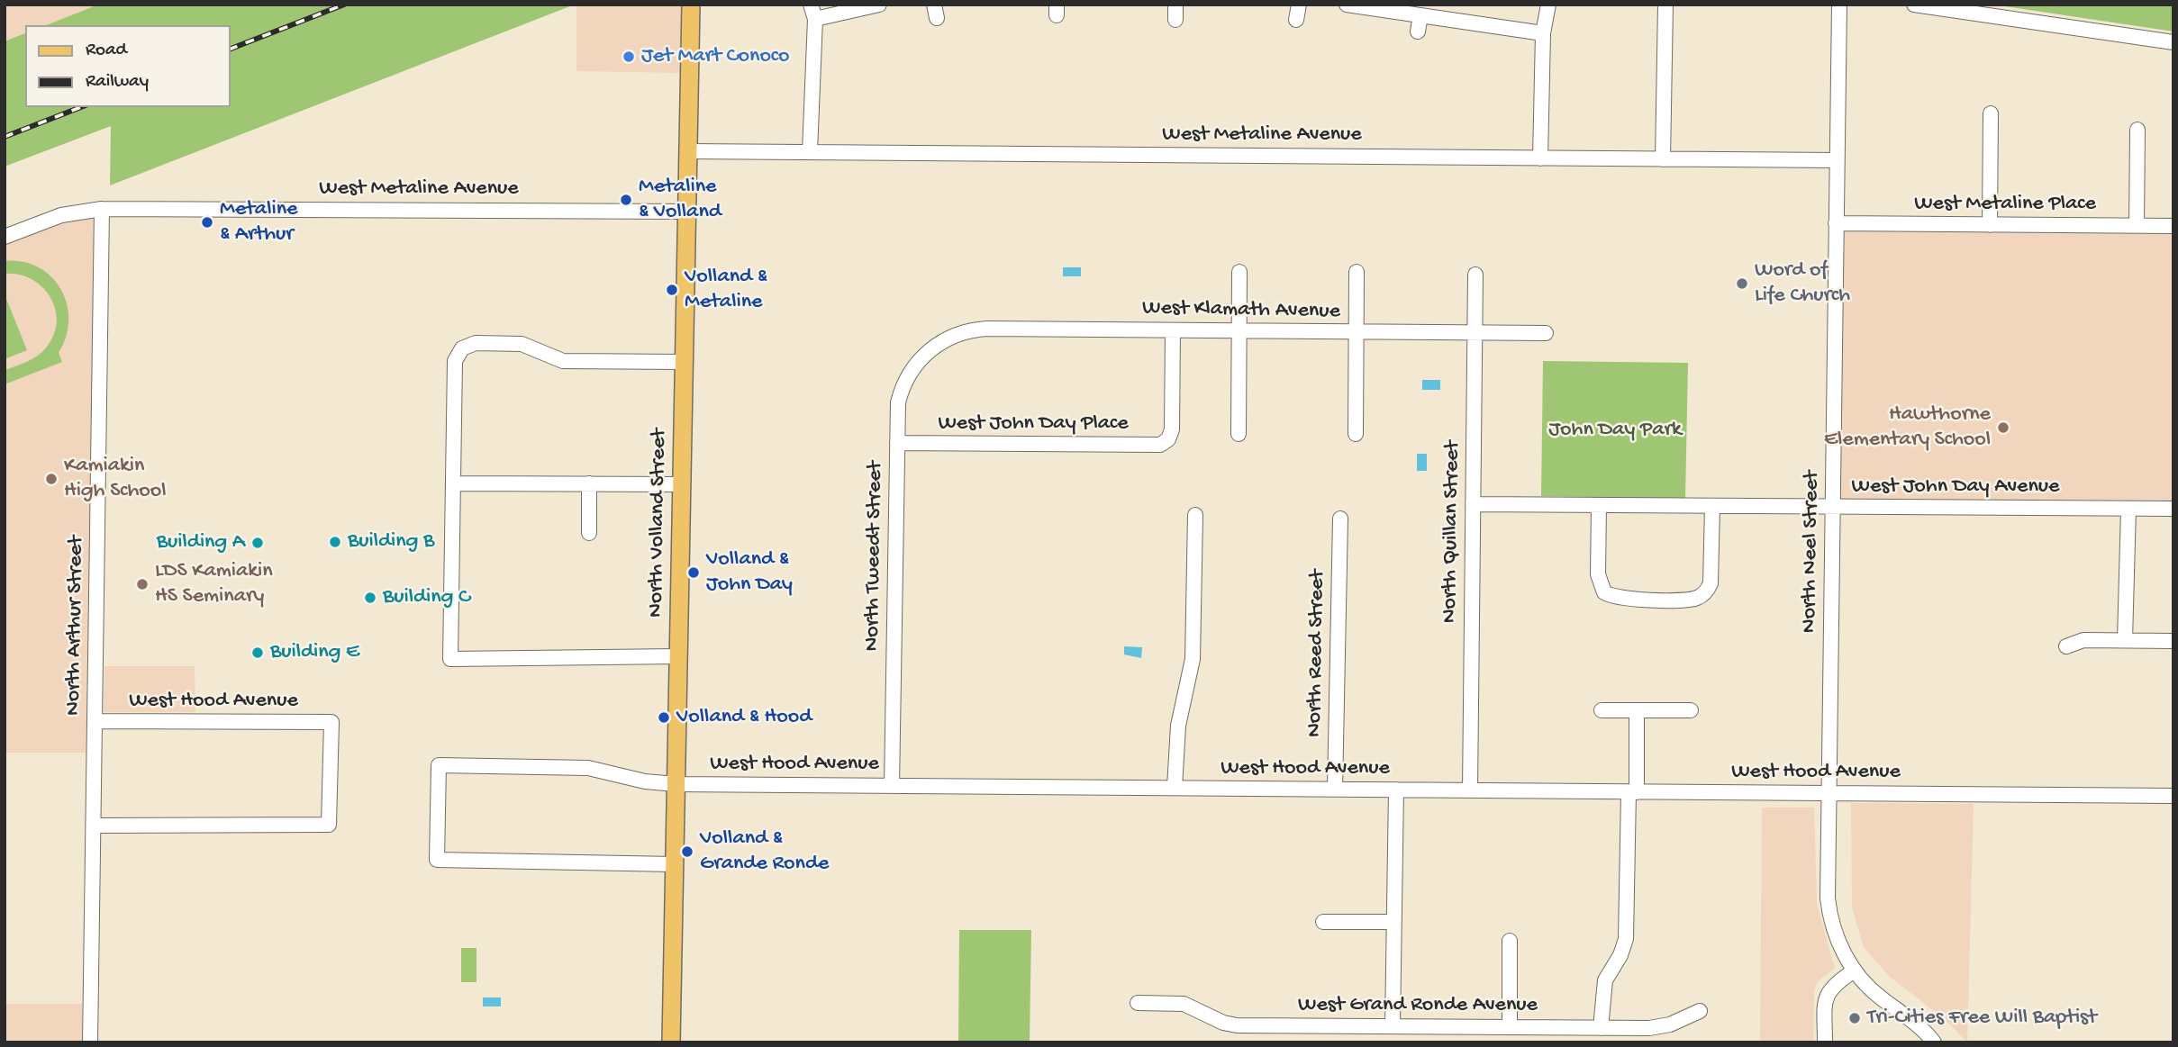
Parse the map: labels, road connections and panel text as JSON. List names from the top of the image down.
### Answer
{
  "streets": {
    "main road": ["North Volland Street"],
    "street": [
      "West Metaline Avenue",
      "West Metaline Place",
      "West Klamath Avenue",
      "West John Day Place",
      "West John Day Avenue",
      "North Quillan Street",
      "North Neel Street",
      "North Tweedt Street",
      "North Arthur Street",
      "North Reed Street",
      "West Hood Avenue",
      "West Grand Ronde Avenue"
    ]
  },
  "crossings": [
    ["West Metaline Avenue", "North Volland Street"],
    ["West Metaline Avenue", "North Neel Street"],
    ["West Metaline Avenue", "North Arthur Street"],
    ["West Metaline Place", "North Neel Street"],
    ["West Klamath Avenue", "West John Day Place"],
    ["West Klamath Avenue", "North Quillan Street"],
    ["West Klamath Avenue", "North Tweedt Street"],
    ["West John Day Place", "North Tweedt Street"],
    ["West John Day Avenue", "North Quillan Street"],
    ["West John Day Avenue", "North Neel Street"],
    ["North Volland Street", "West Hood Avenue"],
    ["North Quillan Street", "West Hood Avenue"],
    ["North Neel Street", "West Hood Avenue"],
    ["North Tweedt Street", "West Hood Avenue"],
    ["North Arthur Street", "West Hood Avenue"],
    ["North Reed Street", "West Hood Avenue"]
  ],
  "parks": ["John Day Park"],
  "places": [
    "Jet Mart Conoco",
    "Metaline & Volland",
    "Metaline & Arthur",
    "Word of Life Church",
    "Volland & Metaline",
    "Hawthorne Elementary School",
    "Kamiakin High School",
    "Building B",
    "Building A",
    "Volland & John Day",
    "LDS Kamiakin HS Seminary",
    "Building C",
    "Building E",
    "Volland & Hood",
    "Volland & Grande Ronde",
    "Tri-Cities Free Will Baptist"
  ],
  "legend": ["Road", "Railway"]
}
